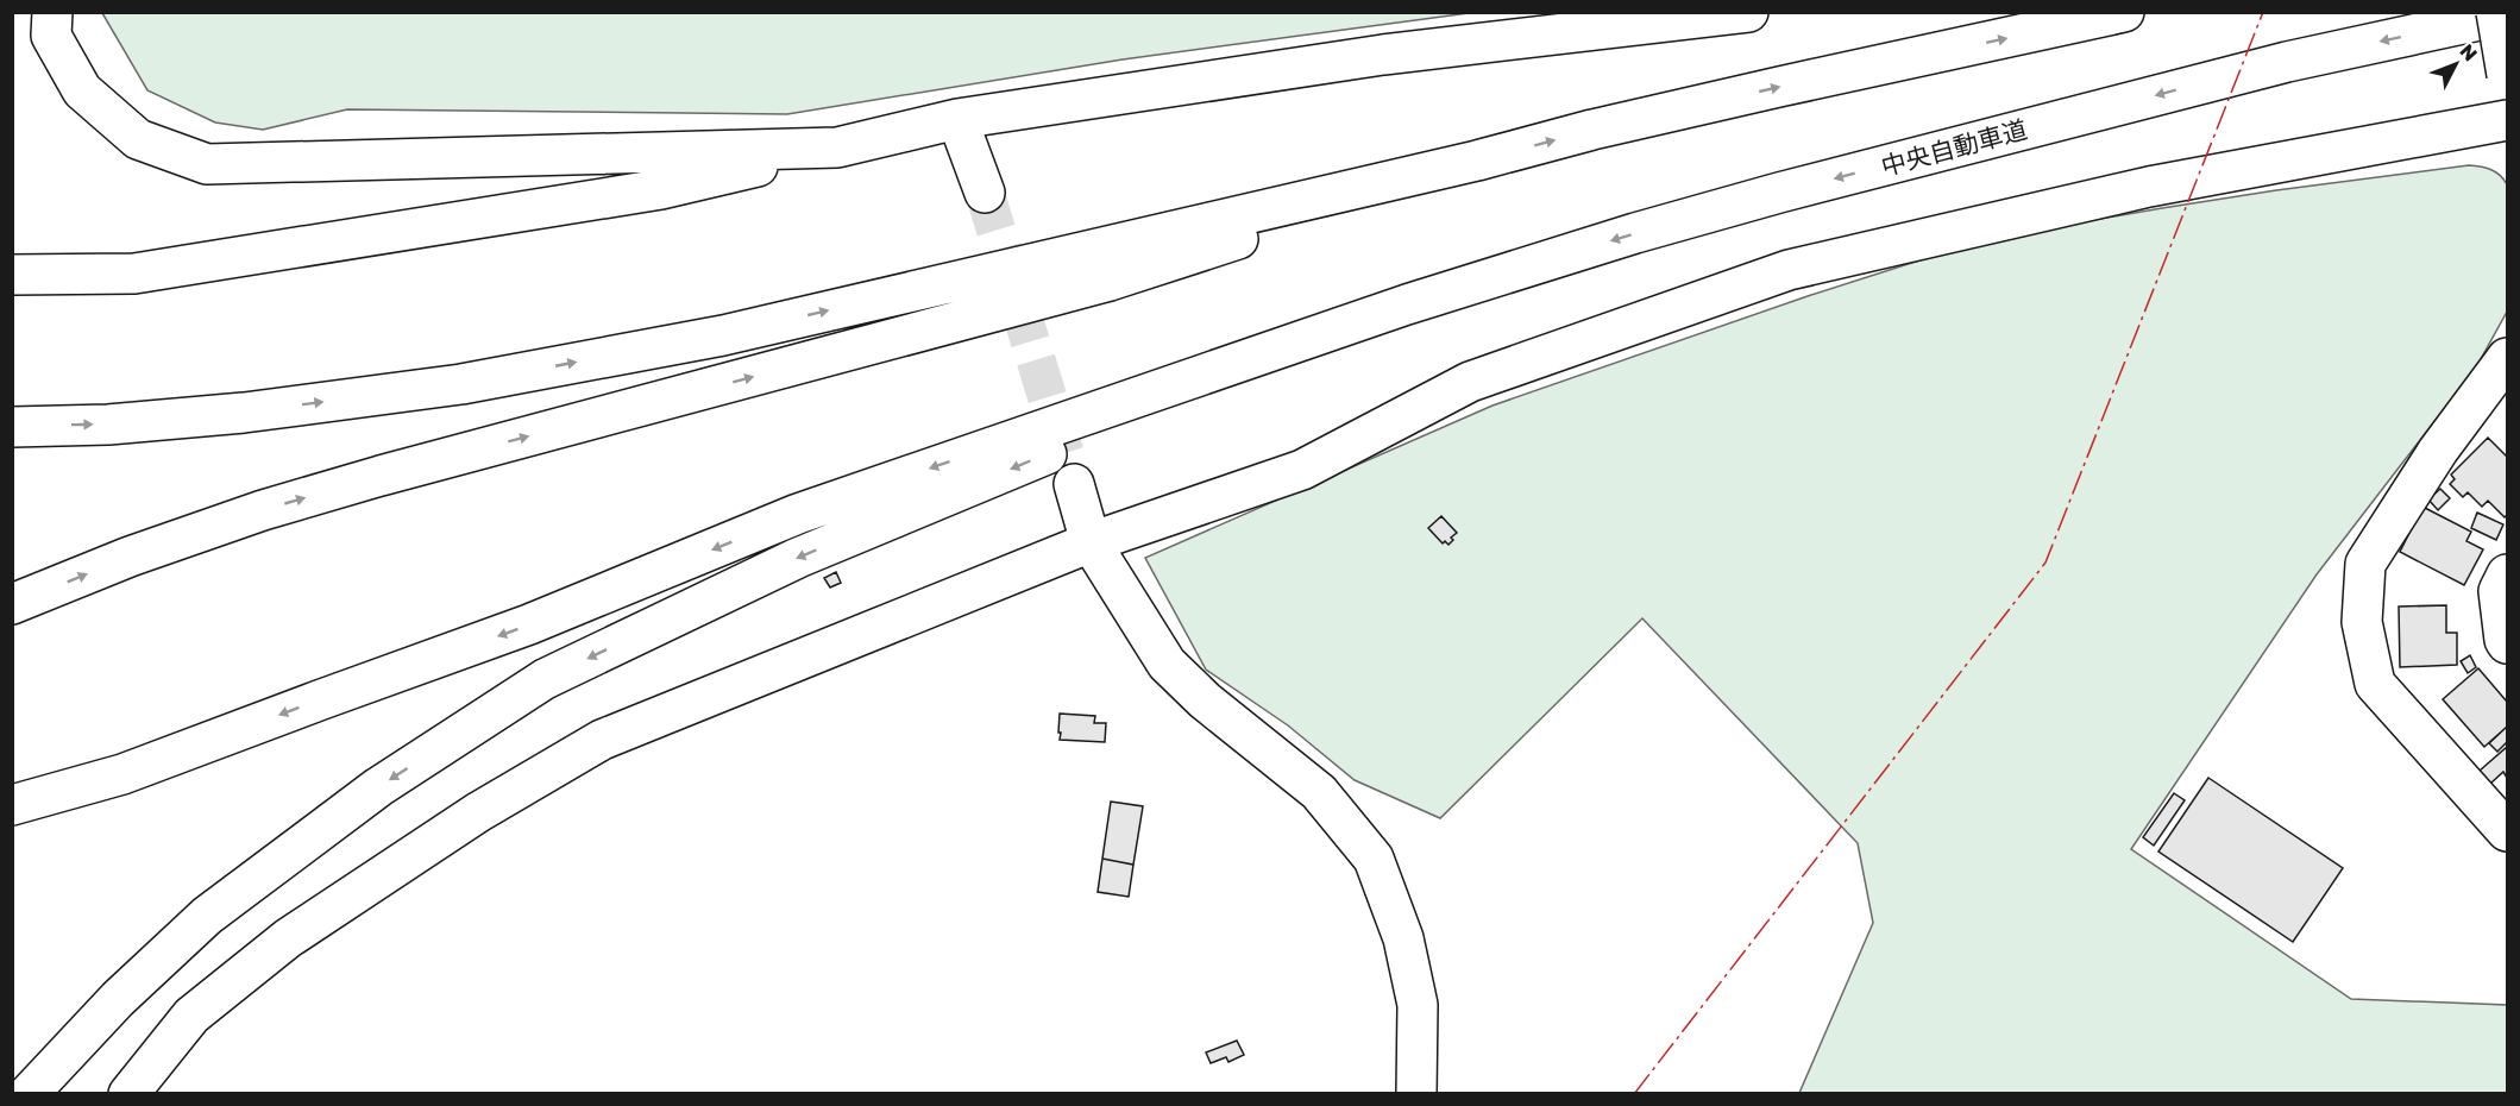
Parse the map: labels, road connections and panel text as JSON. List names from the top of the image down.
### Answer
{
  "streets": {
    "main road": ["中央自動車道"]
  },
  "north": "top right"
}
